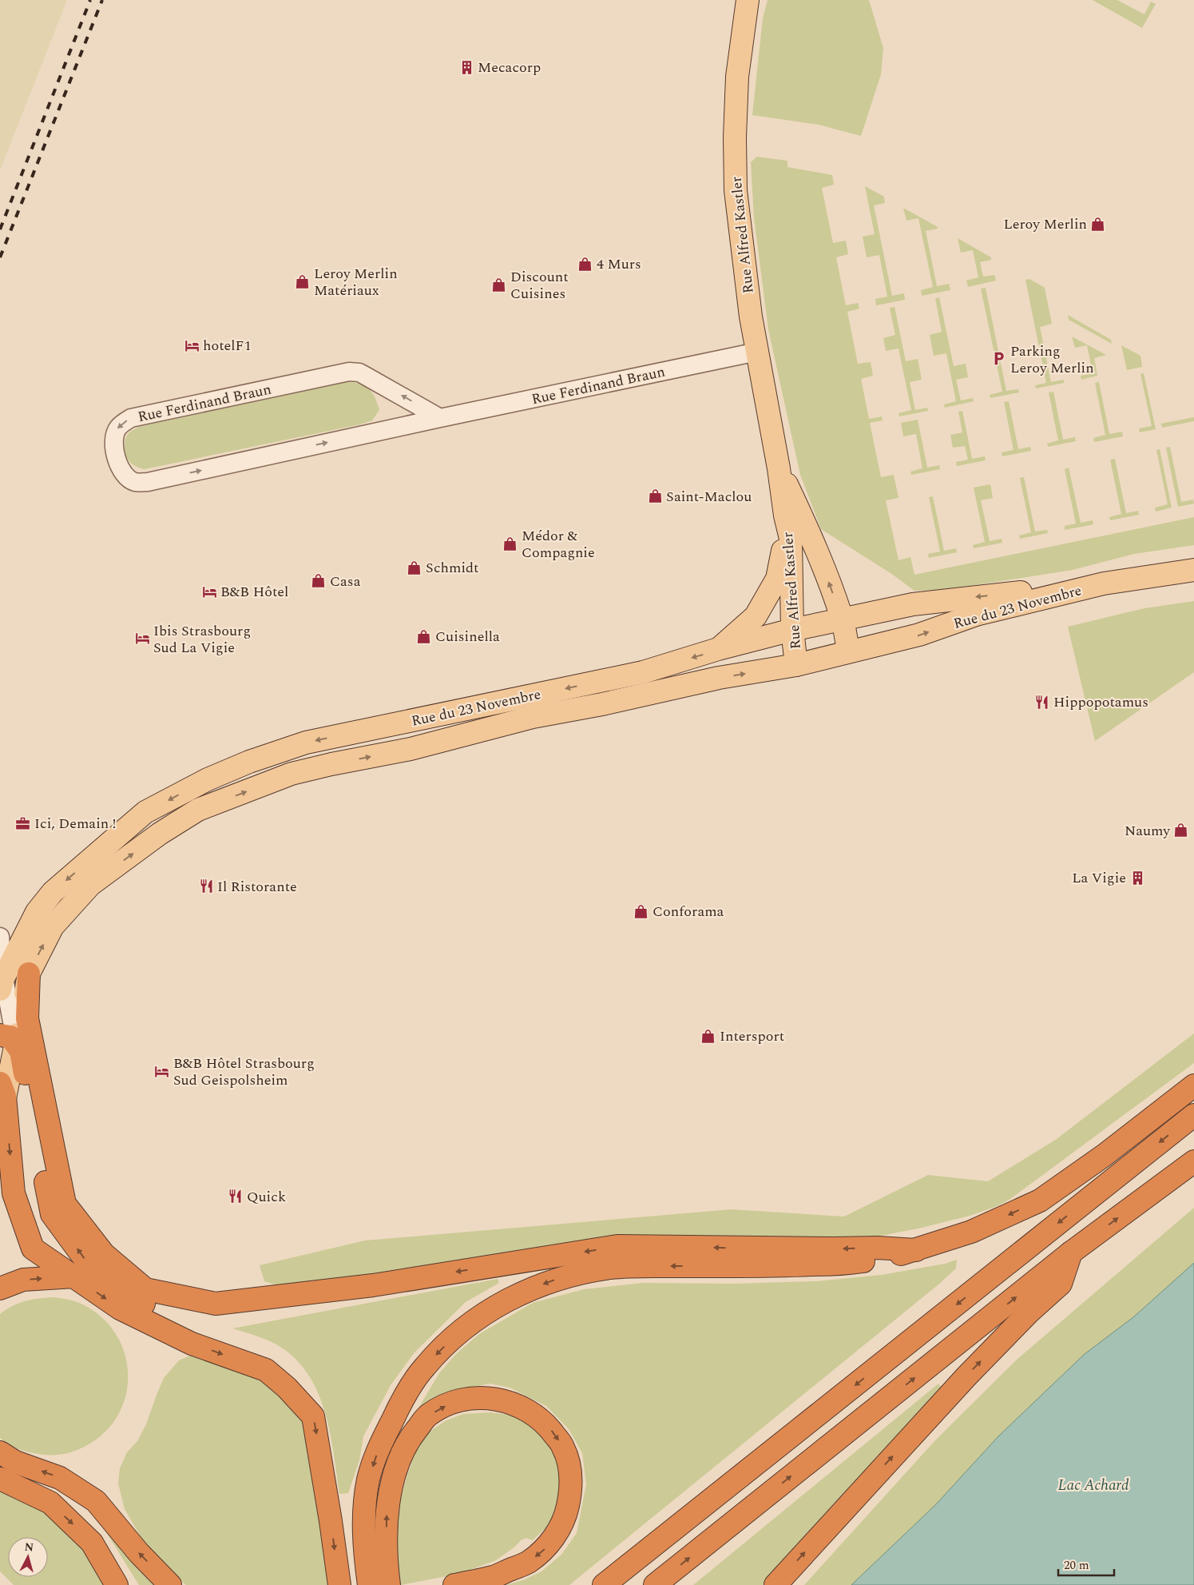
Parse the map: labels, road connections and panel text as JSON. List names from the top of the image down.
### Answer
{
  "streets": {
    "main road": ["Rue Alfred Kastler", "Rue du 23 Novembre"],
    "street": ["Rue Ferdinand Braun"]
  },
  "crossings": [
    ["Rue Alfred Kastler", "Rue Ferdinand Braun"],
    ["Rue Alfred Kastler", "Rue du 23 Novembre"]
  ],
  "water": ["Lac Achard"],
  "places": {
    "building": ["Mecacorp", "La Vigie"],
    "shop": [
      "Leroy Merlin",
      "4 Murs",
      "Leroy Merlin Matériaux",
      "Discount Cuisines",
      "Saint-Maclou",
      "Médor & Compagnie",
      "Schmidt",
      "Casa",
      "Cuisinella",
      "Naumy",
      "Conforama",
      "Intersport"
    ],
    "hotel": [
      "hotelF1",
      "B&B Hôtel",
      "Ibis Strasbourg Sud La Vigie",
      "B&B Hôtel Strasbourg Sud Geispolsheim"
    ],
    "parking": ["Parking Leroy Merlin"],
    "restaurant": ["Hippopotamus", "Il Ristorante", "Quick"],
    "office": ["Ici, Demain !"]
  },
  "scale_bar": "20 m",
  "north": "top"
}
